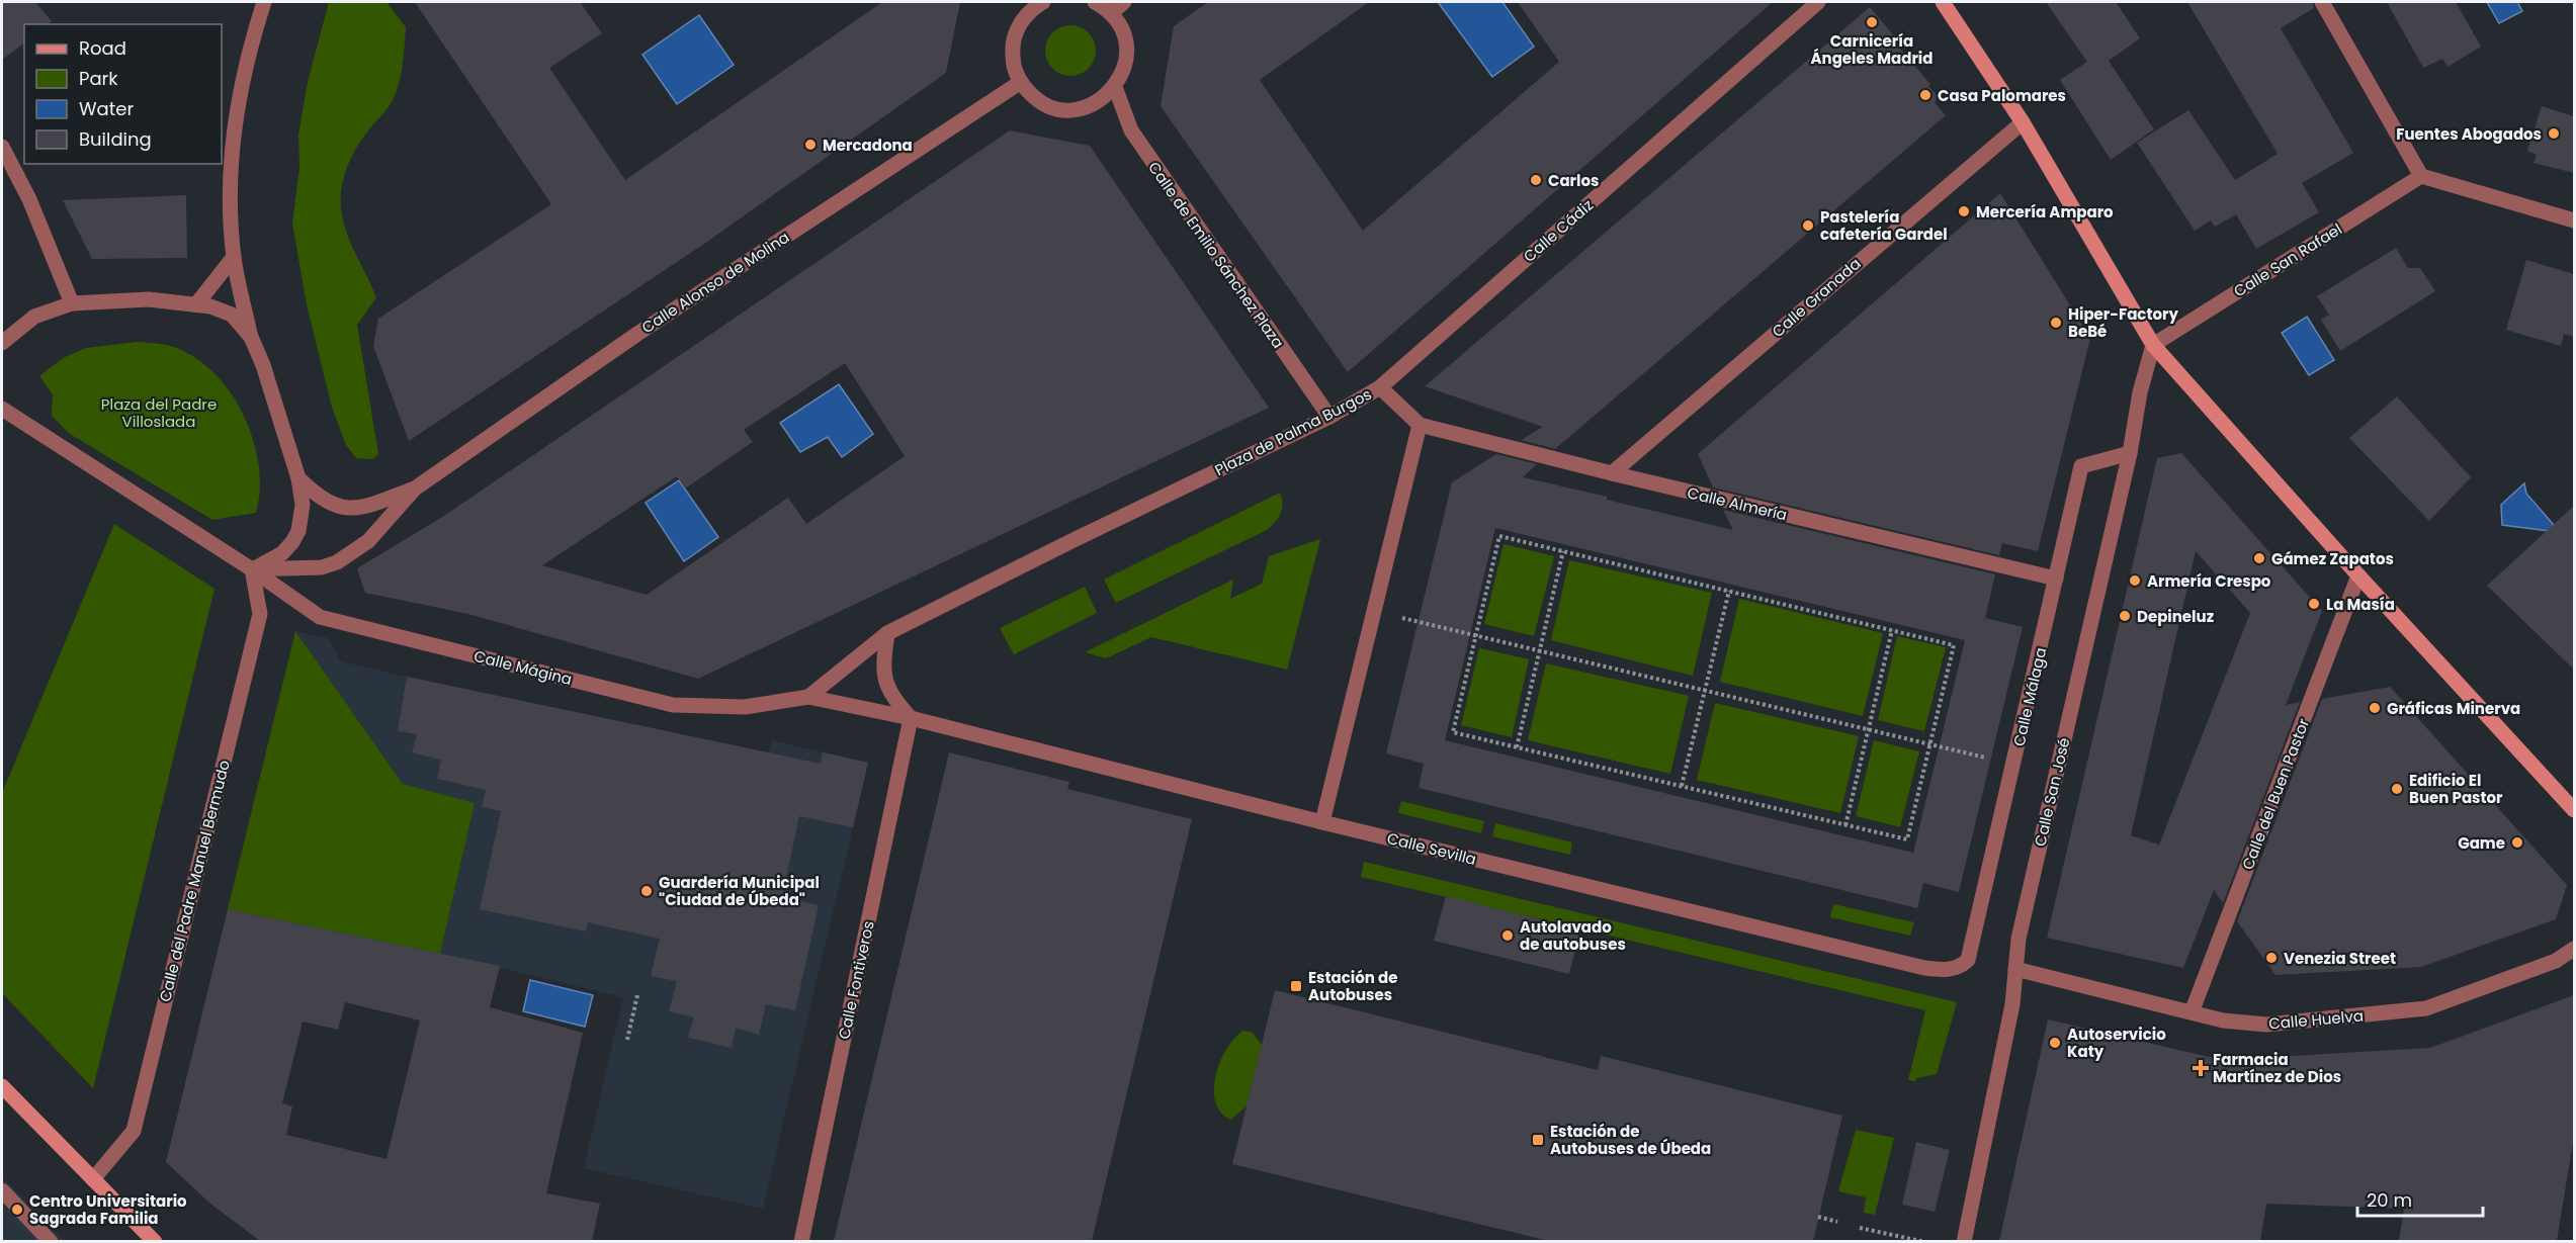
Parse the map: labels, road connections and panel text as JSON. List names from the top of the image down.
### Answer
{
  "streets": {
    "street": [
      "Calle Cádiz",
      "Calle de Emilio Sánchez Plaza",
      "Calle San Rafael",
      "Calle Alonso de Molina",
      "Calle Granada",
      "Plaza de Palma Burgos",
      "Calle Almería",
      "Calle Mágina",
      "Calle Málaga",
      "Calle San José",
      "Calle del Buen Pastor",
      "Calle Sevilla",
      "Calle del Padre Manuel Bermudo",
      "Calle Fontiveros",
      "Calle Huelva"
    ]
  },
  "crossings": [
    ["Calle Cádiz", "Plaza de Palma Burgos"],
    ["Calle de Emilio Sánchez Plaza", "Plaza de Palma Burgos"],
    ["Calle San Rafael", "Calle San José"],
    ["Calle Alonso de Molina", "Calle Mágina"],
    ["Calle Alonso de Molina", "Calle del Padre Manuel Bermudo"],
    ["Calle Granada", "Calle Almería"],
    ["Plaza de Palma Burgos", "Calle Almería"],
    ["Plaza de Palma Burgos", "Calle Mágina"],
    ["Calle Almería", "Calle Málaga"],
    ["Calle Mágina", "Calle del Padre Manuel Bermudo"],
    ["Calle Málaga", "Calle San José"],
    ["Calle Málaga", "Calle Sevilla"],
    ["Calle San José", "Calle Huelva"],
    ["Calle del Buen Pastor", "Calle Huelva"],
    ["Calle Sevilla", "Calle Fontiveros"]
  ],
  "parks": ["Plaza del Padre Villoslada"],
  "places": {
    "other": [
      "Carnicería Ángeles Madrid",
      "Casa Palomares",
      "Fuentes Abogados",
      "Mercadona",
      "Carlos",
      "Mercería Amparo",
      "Pastelería cafetería Gardel",
      "Hiper-Factory BeBé",
      "Gámez Zapatos",
      "Armería Crespo",
      "La Masía",
      "Depineluz",
      "Gráficas Minerva",
      "Edificio El Buen Pastor",
      "Game",
      "Guardería Municipal \"Ciudad de Úbeda\"",
      "Autolavado de autobuses",
      "Venezia Street",
      "Autoservicio Katy",
      "Centro Universitario Sagrada Familia"
    ],
    "transit": ["Estación de Autobuses", "Estación de Autobuses de Úbeda"],
    "health": ["Farmacia Martínez de Dios"]
  },
  "legend": [
    "Road",
    "Park",
    "Water",
    "Building"
  ],
  "scale_bar": "20 m"
}
